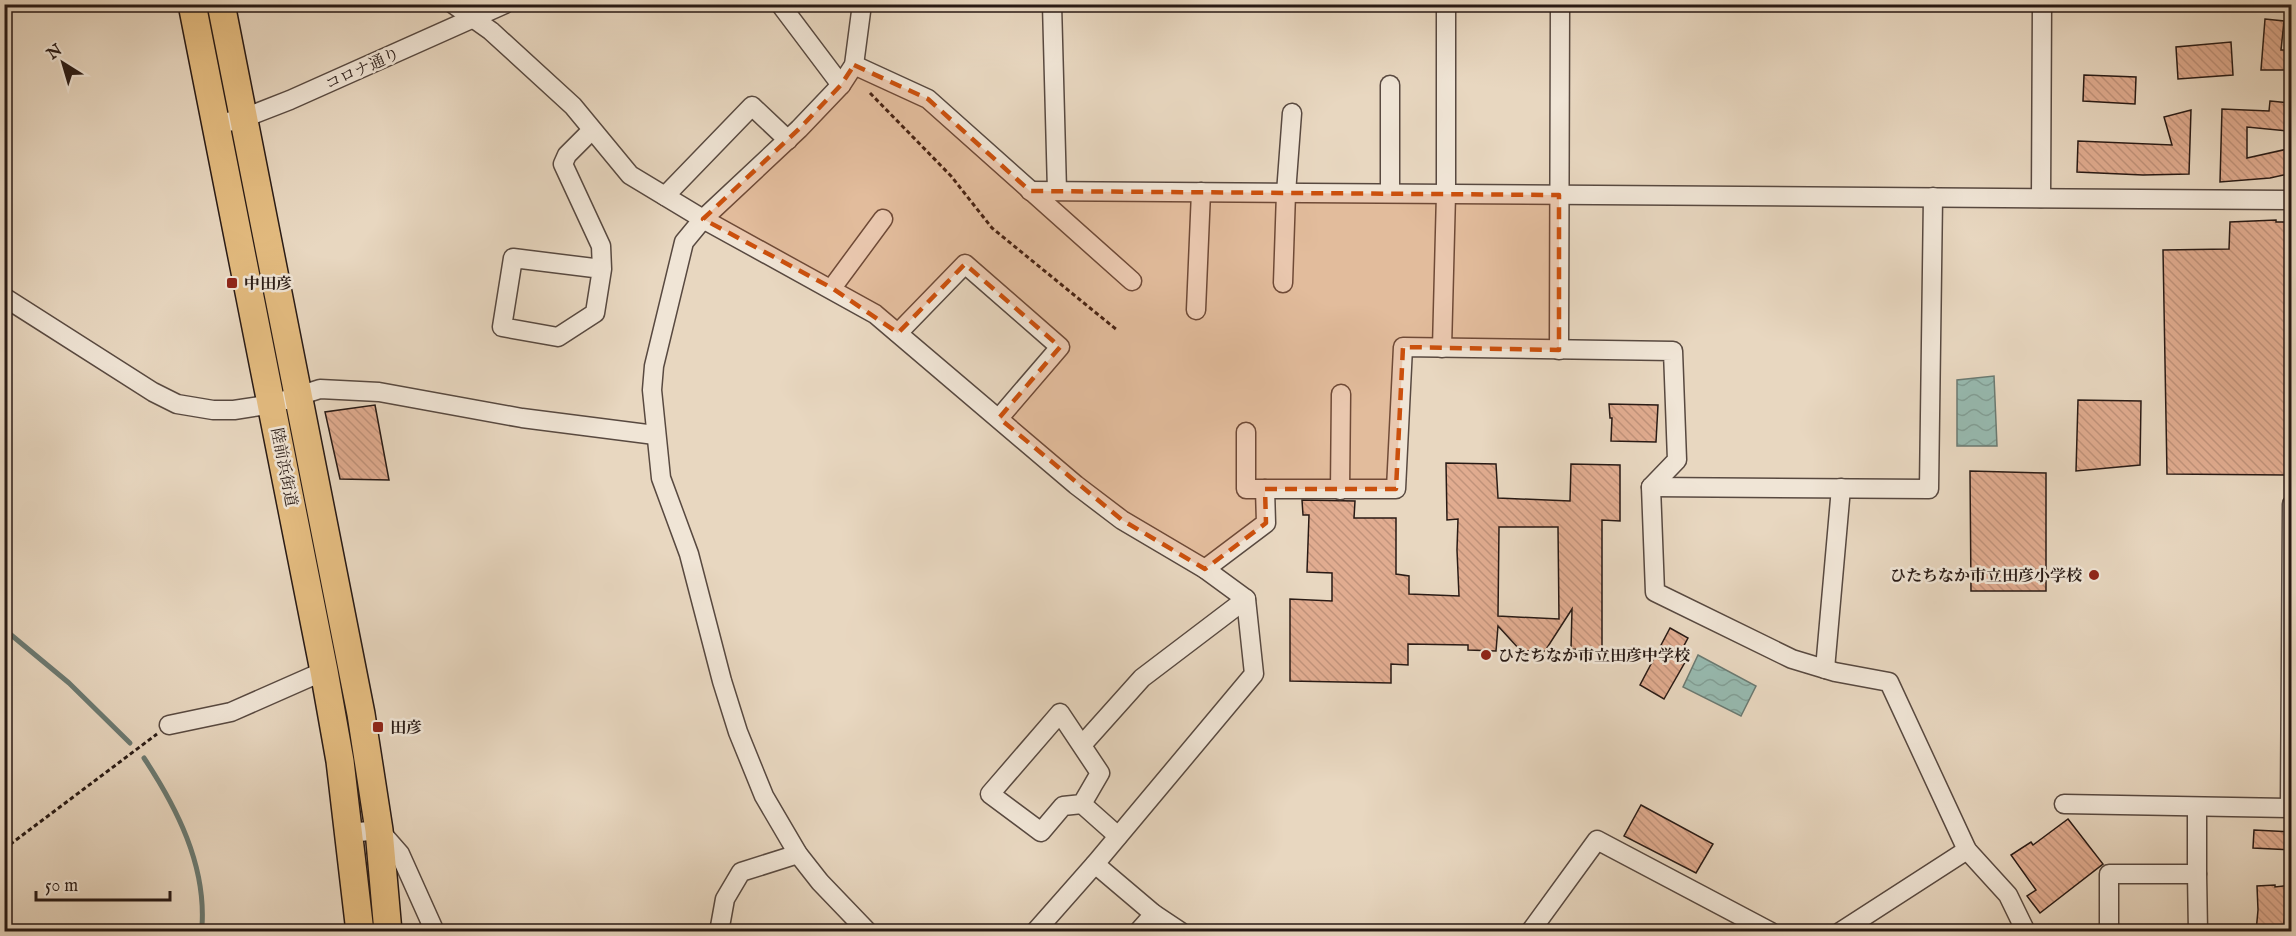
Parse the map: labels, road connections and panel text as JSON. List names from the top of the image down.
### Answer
{
  "streets": {
    "highway": ["陸前浜街道"],
    "street": ["コロナ通り"]
  },
  "crossings": [
    ["コロナ通り", "陸前浜街道"]
  ],
  "places": {
    "transit": ["中田彦", "田彦"],
    "other": ["ひたちなか市立田彦小学校", "ひたちなか市立田彦中学校"]
  },
  "scale_bar": "50 m",
  "north": "top left"
}
